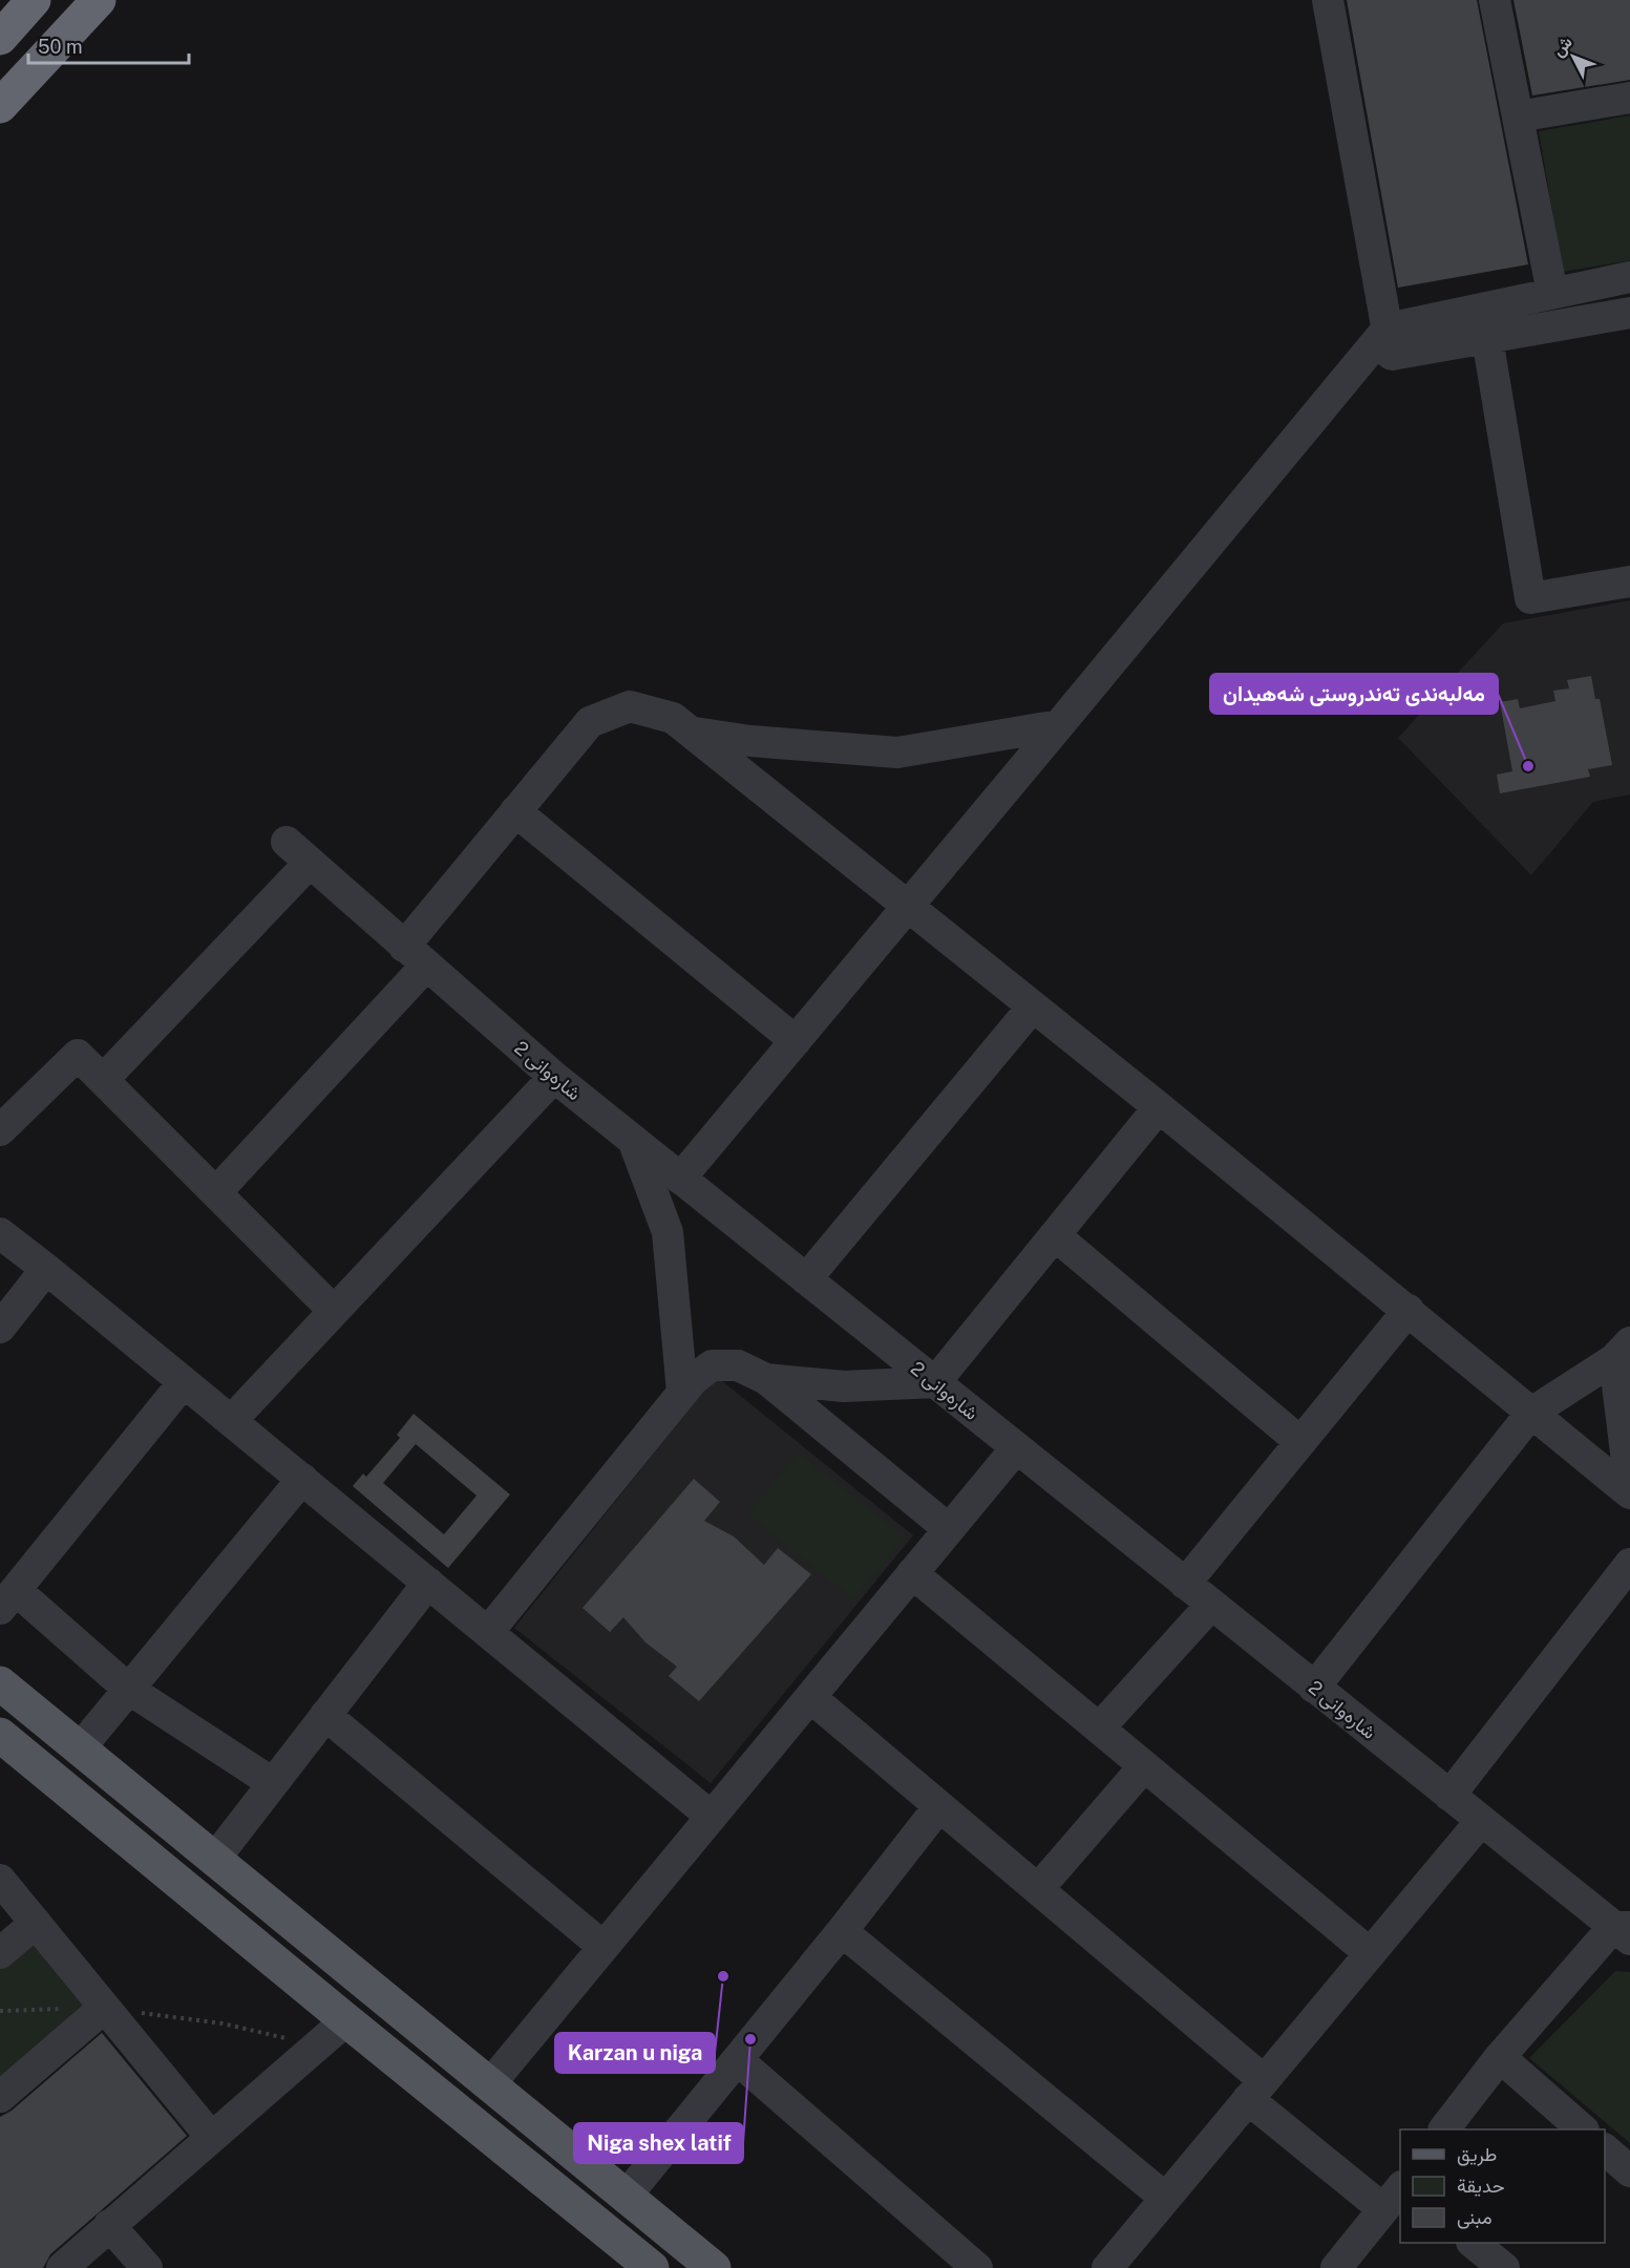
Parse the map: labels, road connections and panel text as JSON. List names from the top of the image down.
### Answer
{
  "streets": {
    "street": ["شارەوانی 2"]
  },
  "places": ["مەلبەندی تەندروستی شەهیدان", "Karzan u niga", "Niga shex latif"],
  "legend": ["طريق", "حديقة", "مبنى"],
  "scale_bar": "50 m",
  "north": "top left"
}
